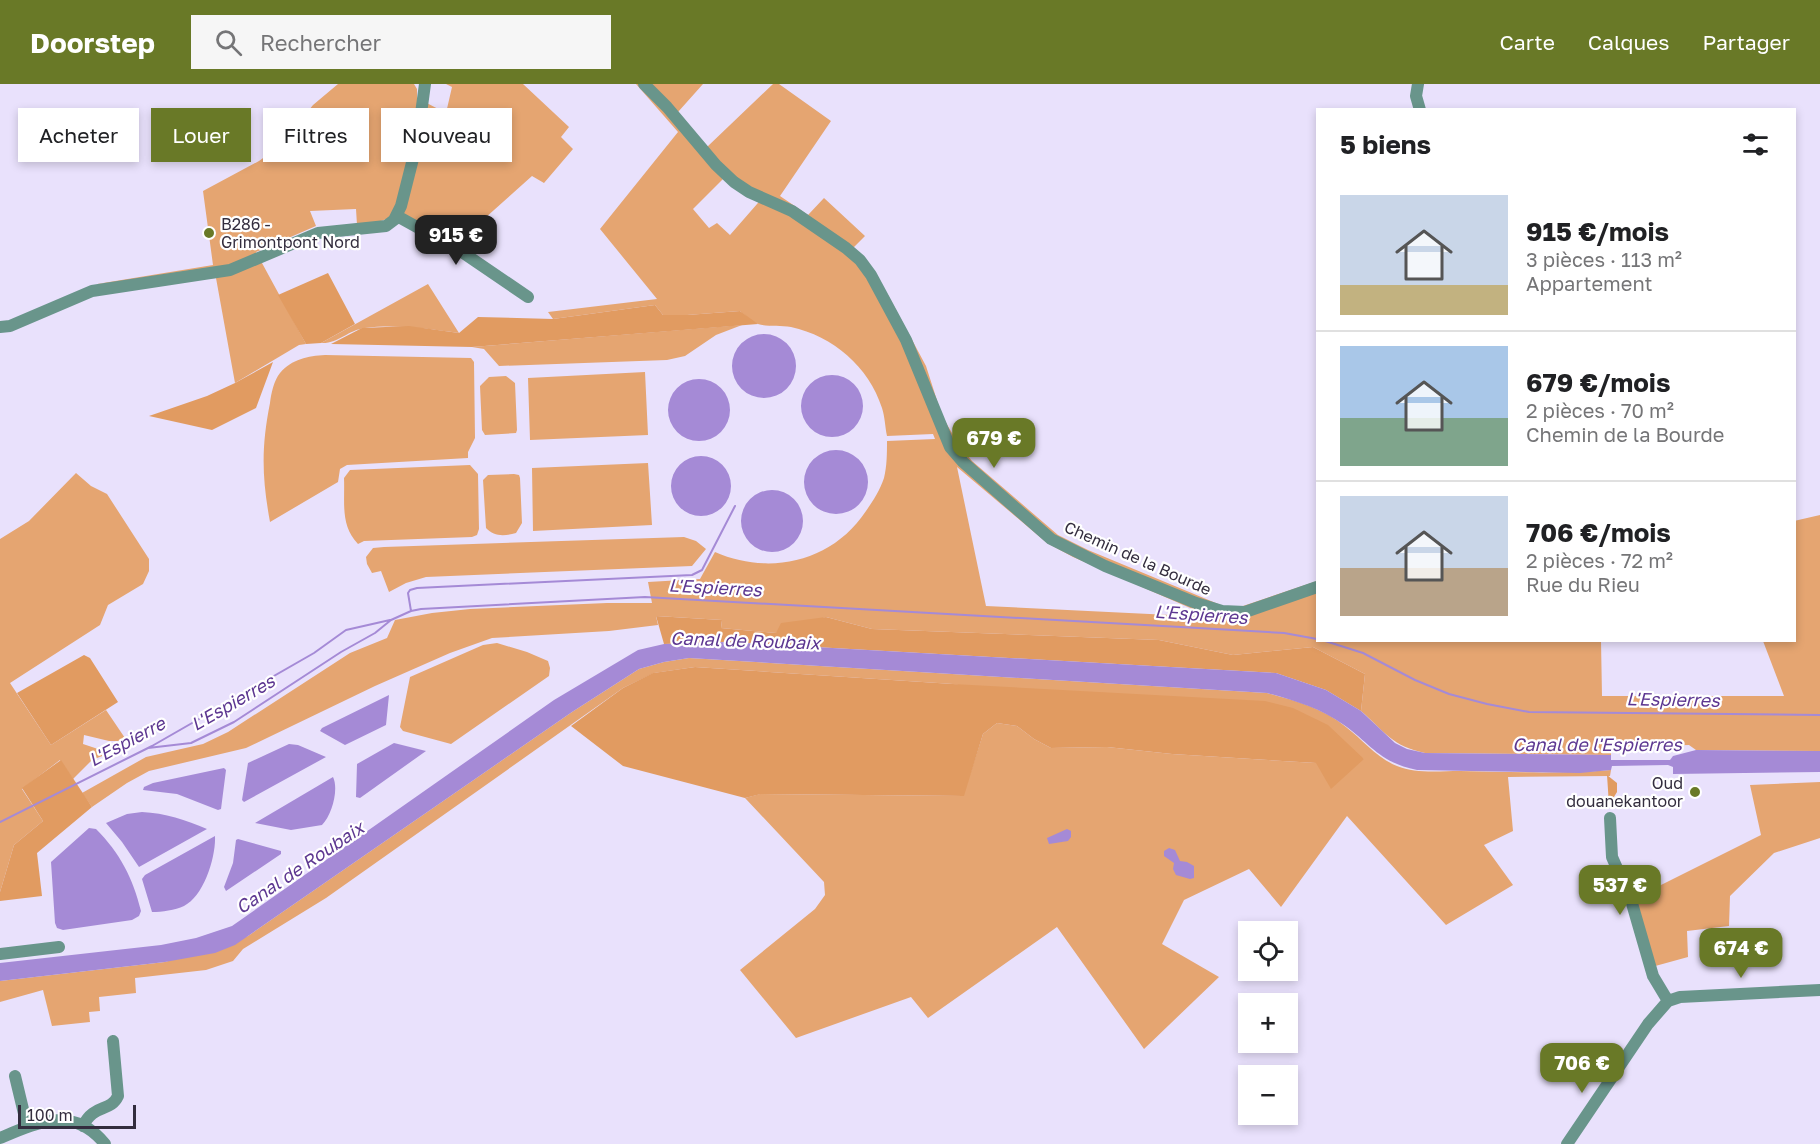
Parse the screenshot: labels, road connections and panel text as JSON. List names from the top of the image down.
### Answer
{
  "streets": {
    "street": ["Chemin de la Bourde"]
  },
  "water": [
    "L'Espierres",
    "Canal de Roubaix",
    "L'Espierre",
    "Canal de l'Espierres"
  ],
  "places": ["B286 - Grimontpont Nord", "Oud douanekantoor"],
  "scale_bar": "100 m",
  "page": {
    "header": "Doorstep",
    "search": "Rechercher",
    "nav": ["Carte", "Calques", "Partager"],
    "chip": [
      "Acheter",
      "Louer",
      "Filtres",
      "Nouveau"
    ],
    "heading": "5 biens",
    "list": [
      {
        "name": "915 €/mois",
        "note": "3 pièces · 113 m² · Appartement"
      },
      {
        "name": "679 €/mois",
        "note": "2 pièces · 70 m² · Chemin de la Bourde"
      },
      {
        "name": "706 €/mois",
        "note": "2 pièces · 72 m² · Rue du Rieu"
      }
    ],
    "price": [
      "915 €",
      "679 €",
      "537 €",
      "674 €",
      "706 €"
    ],
    "map_buttons": ["+", "−"],
    "scale": "100 m"
  }
}
